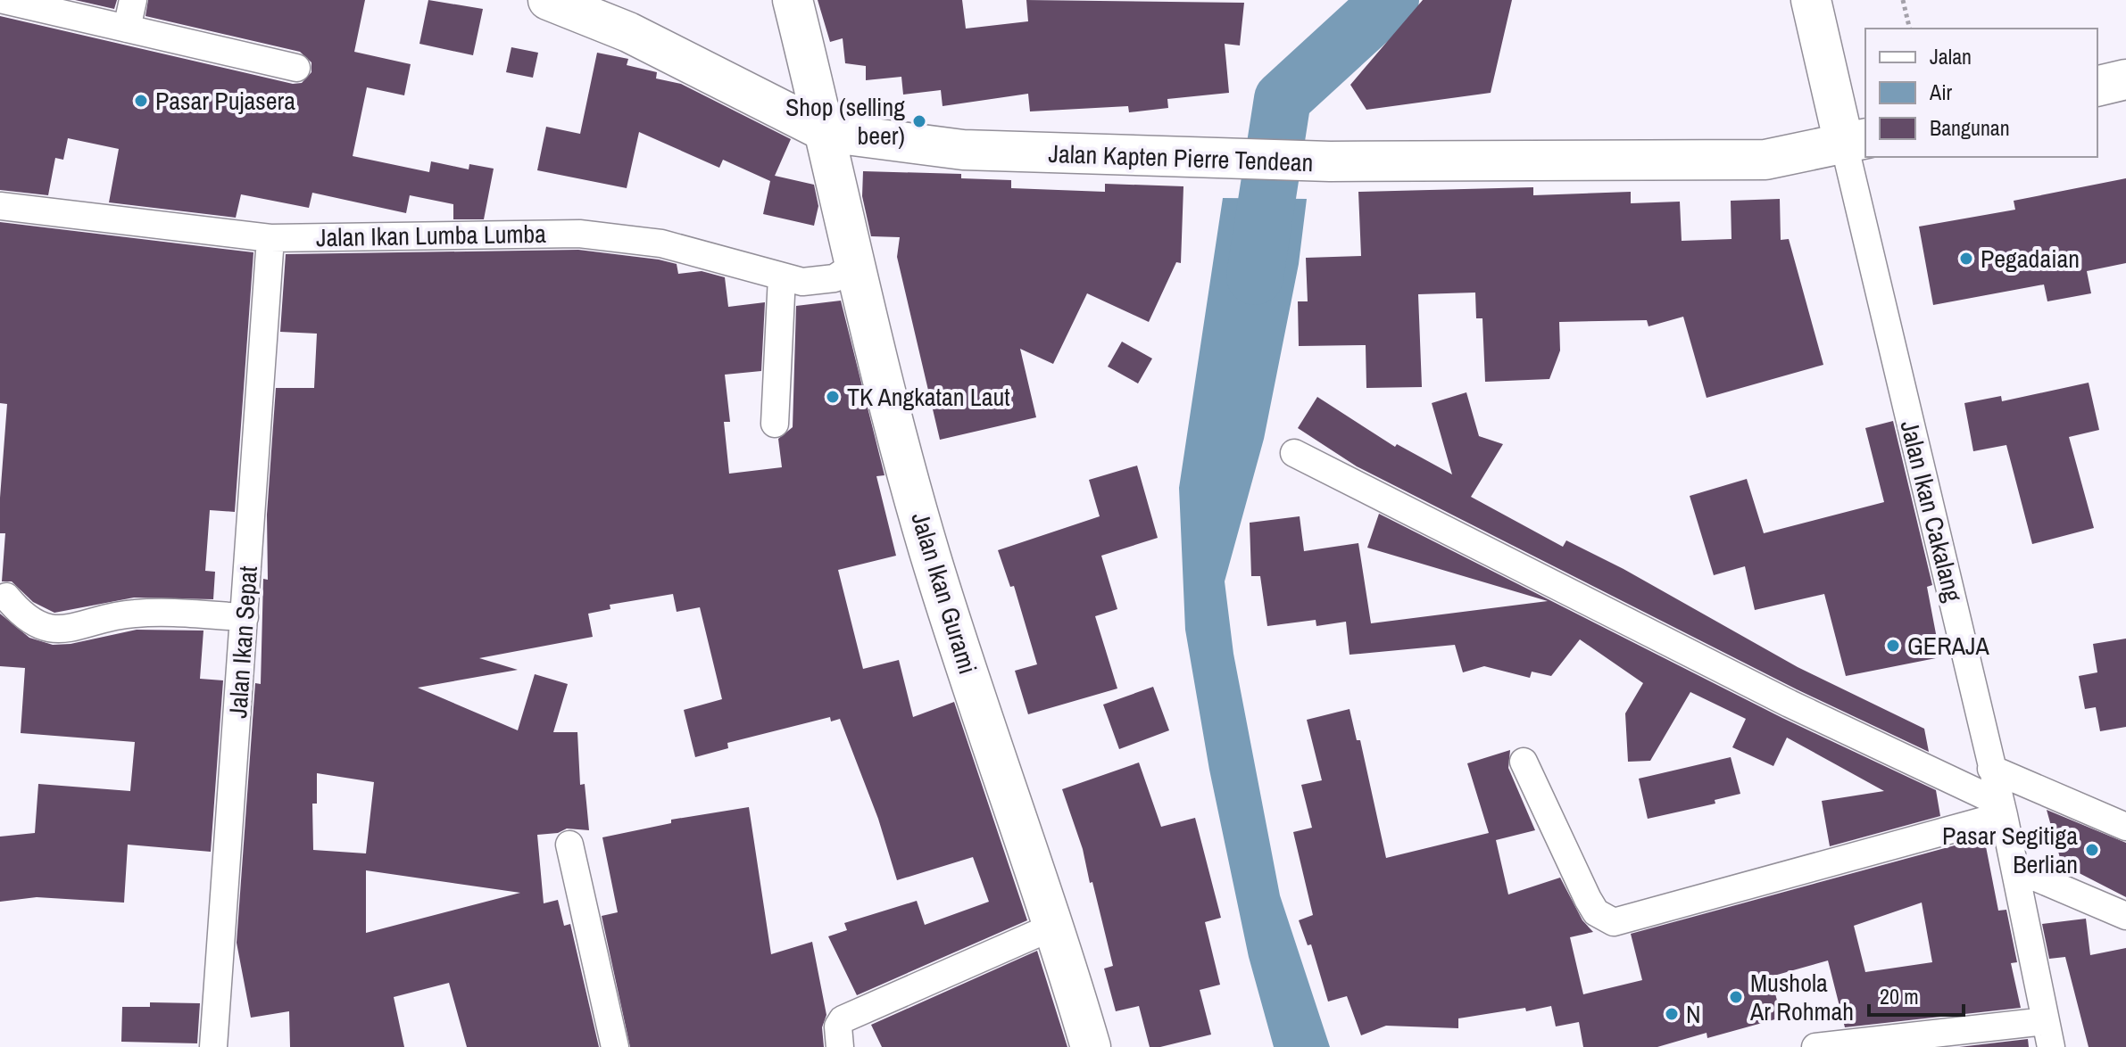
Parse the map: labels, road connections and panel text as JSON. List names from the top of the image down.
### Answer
{
  "streets": {
    "main road": ["Jalan Kapten Pierre Tendean", "Jalan Ikan Gurami"],
    "street": ["Jalan Ikan Lumba Lumba", "Jalan Ikan Cakalang", "Jalan Ikan Sepat"]
  },
  "crossings": [
    ["Jalan Kapten Pierre Tendean", "Jalan Ikan Cakalang"],
    ["Jalan Kapten Pierre Tendean", "Jalan Ikan Gurami"],
    ["Jalan Ikan Lumba Lumba", "Jalan Ikan Gurami"],
    ["Jalan Ikan Lumba Lumba", "Jalan Ikan Sepat"]
  ],
  "places": [
    "Pasar Pujasera",
    "Shop (selling beer)",
    "Pegadaian",
    "TK Angkatan Laut",
    "GERAJA",
    "Pasar Segitiga Berlian",
    "Mushola Ar Rohmah",
    "N"
  ],
  "legend": ["Jalan", "Air", "Bangunan"],
  "scale_bar": "20 m"
}
